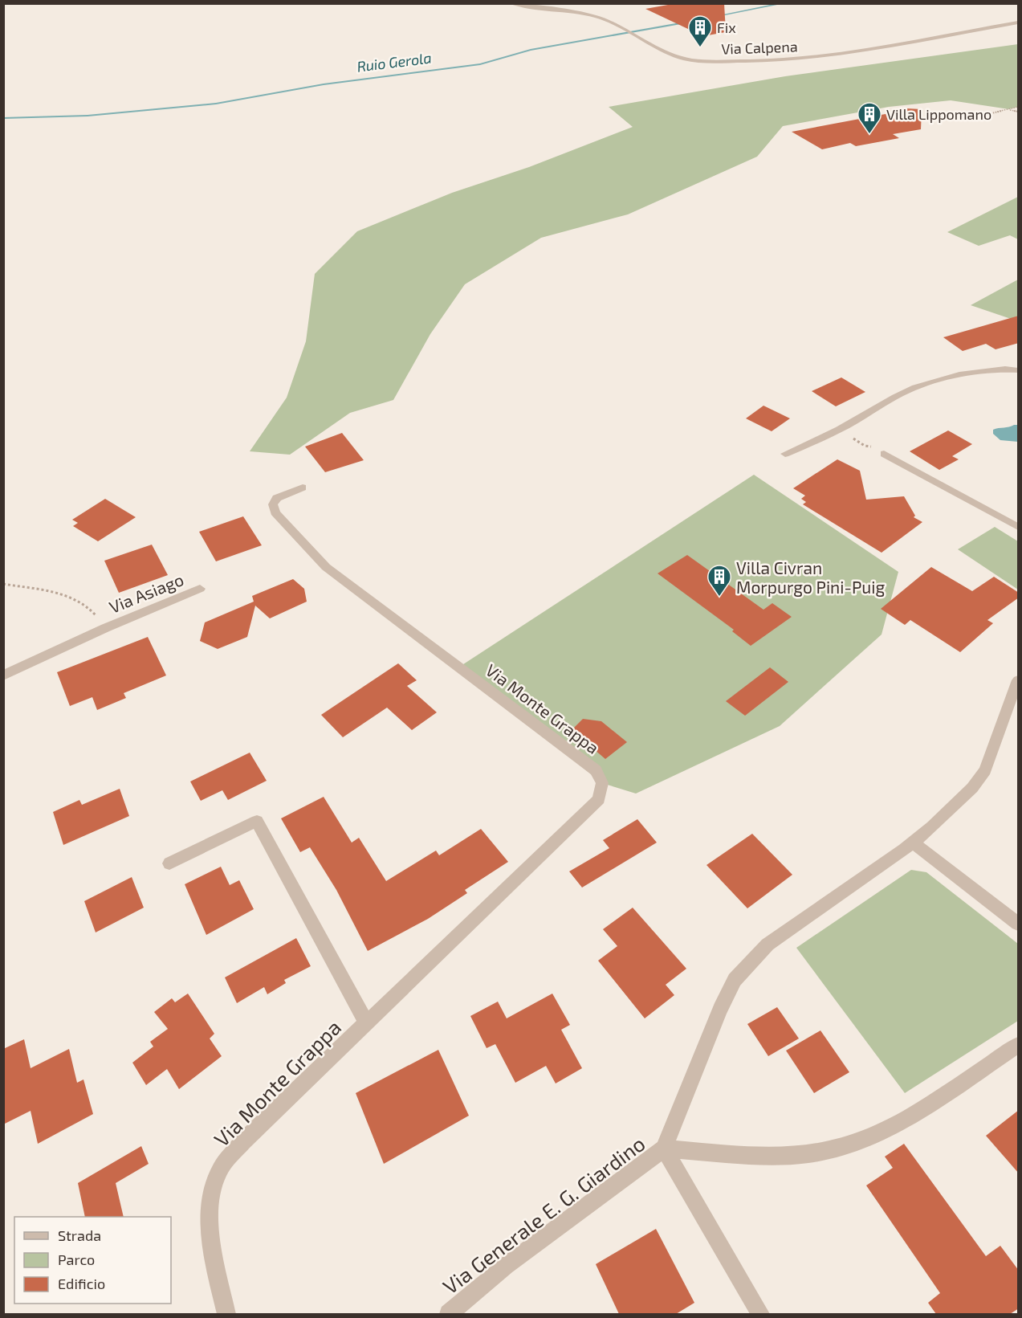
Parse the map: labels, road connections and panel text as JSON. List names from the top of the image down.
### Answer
{
  "streets": {
    "street": [
      "Via Calpena",
      "Via Asiago",
      "Via Monte Grappa",
      "Via Generale E. G. Giardino"
    ]
  },
  "water": ["Ruio Gerola"],
  "places": {
    "building": ["Fix", "Villa Lippomano", "Villa Civran Morpurgo Pini-Puig"]
  },
  "legend": ["Strada", "Parco", "Edificio"]
}
